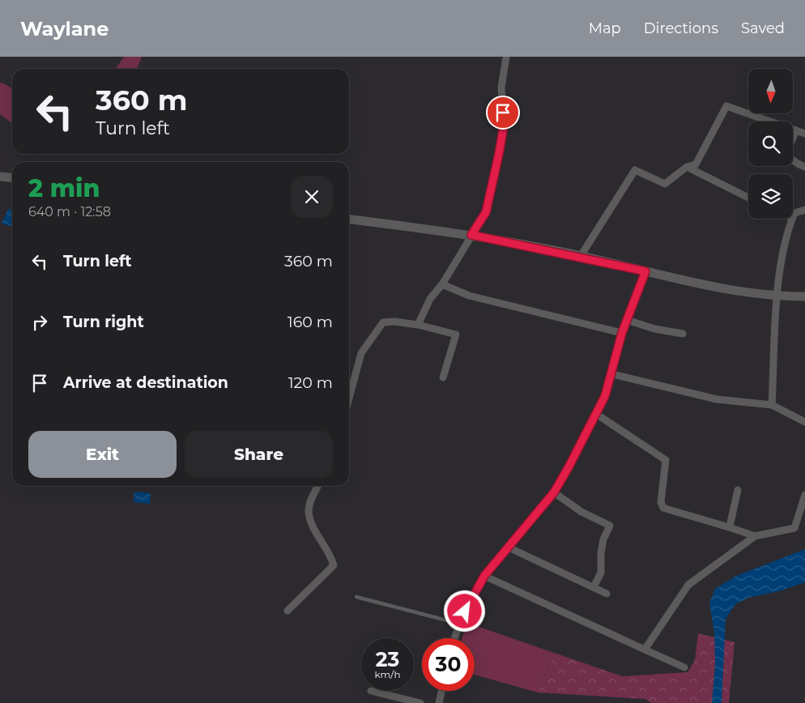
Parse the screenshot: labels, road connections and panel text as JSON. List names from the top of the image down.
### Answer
{
  "north": "bottom",
  "page": {
    "header": "Waylane",
    "nav": ["Map", "Directions", "Saved"],
    "turn": ["360 m", "Turn left"],
    "heading": ["2 min", "640 m · 12:58"],
    "list": [
      {
        "name": "Turn left",
        "value": "360 m"
      },
      {
        "name": "Turn right",
        "value": "160 m"
      },
      {
        "name": "Arrive at destination",
        "value": "120 m"
      }
    ],
    "buttons": ["Exit", "Share"],
    "speed": "23 km/h",
    "limit": "30"
  }
}
